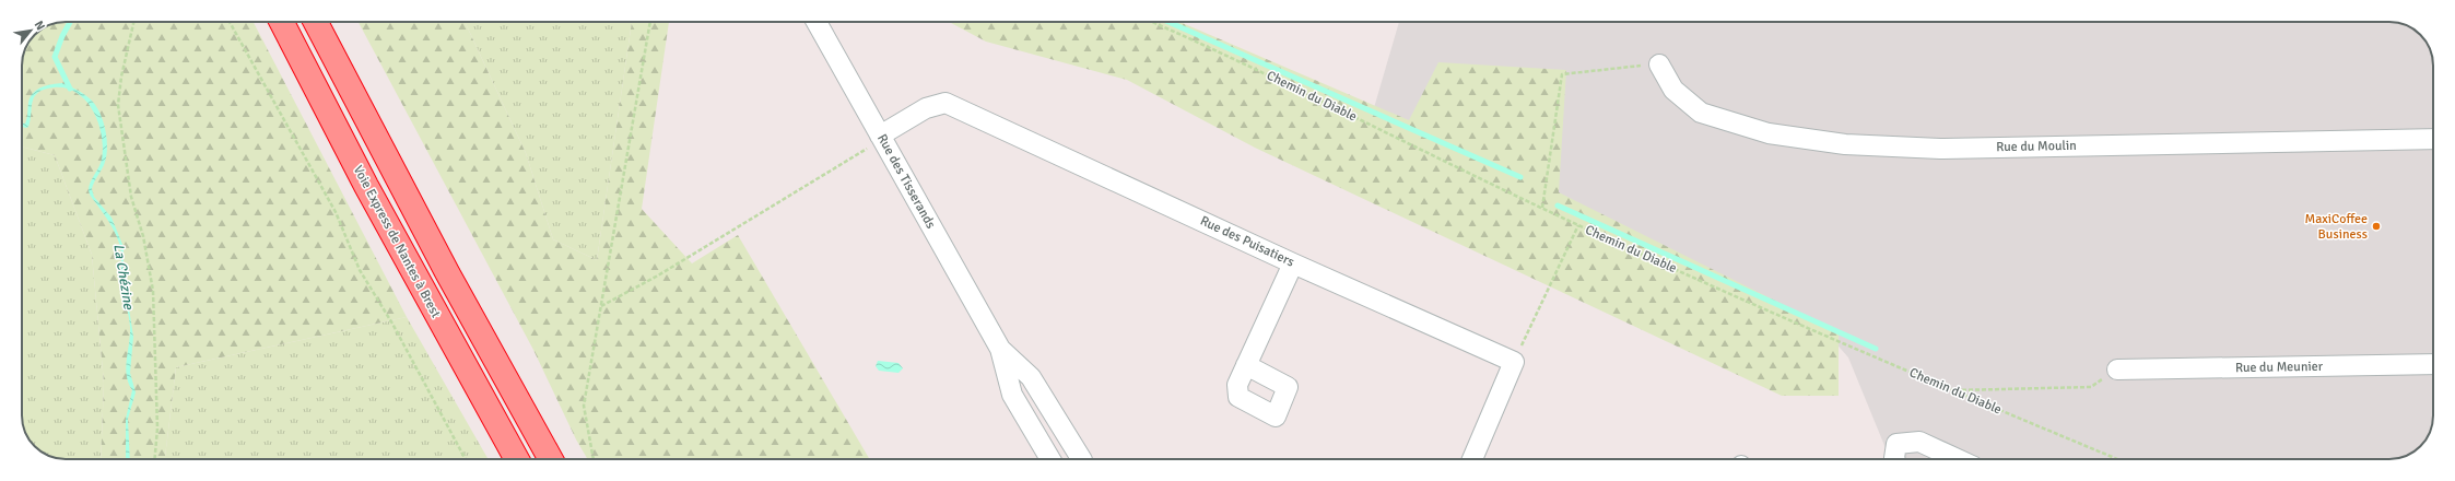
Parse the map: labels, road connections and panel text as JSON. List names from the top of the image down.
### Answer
{
  "streets": {
    "highway": ["Voie Express de Nantes à Brest"],
    "street": [
      "Rue du Moulin",
      "Rue des Tisserands",
      "Rue des Puisatiers",
      "Rue du Meunier"
    ],
    "path": ["Chemin du Diable"]
  },
  "crossings": [
    ["Rue des Tisserands", "Rue des Puisatiers"]
  ],
  "water": ["La Chézine"],
  "places": ["MaxiCoffee Business"],
  "north": "top right"
}
